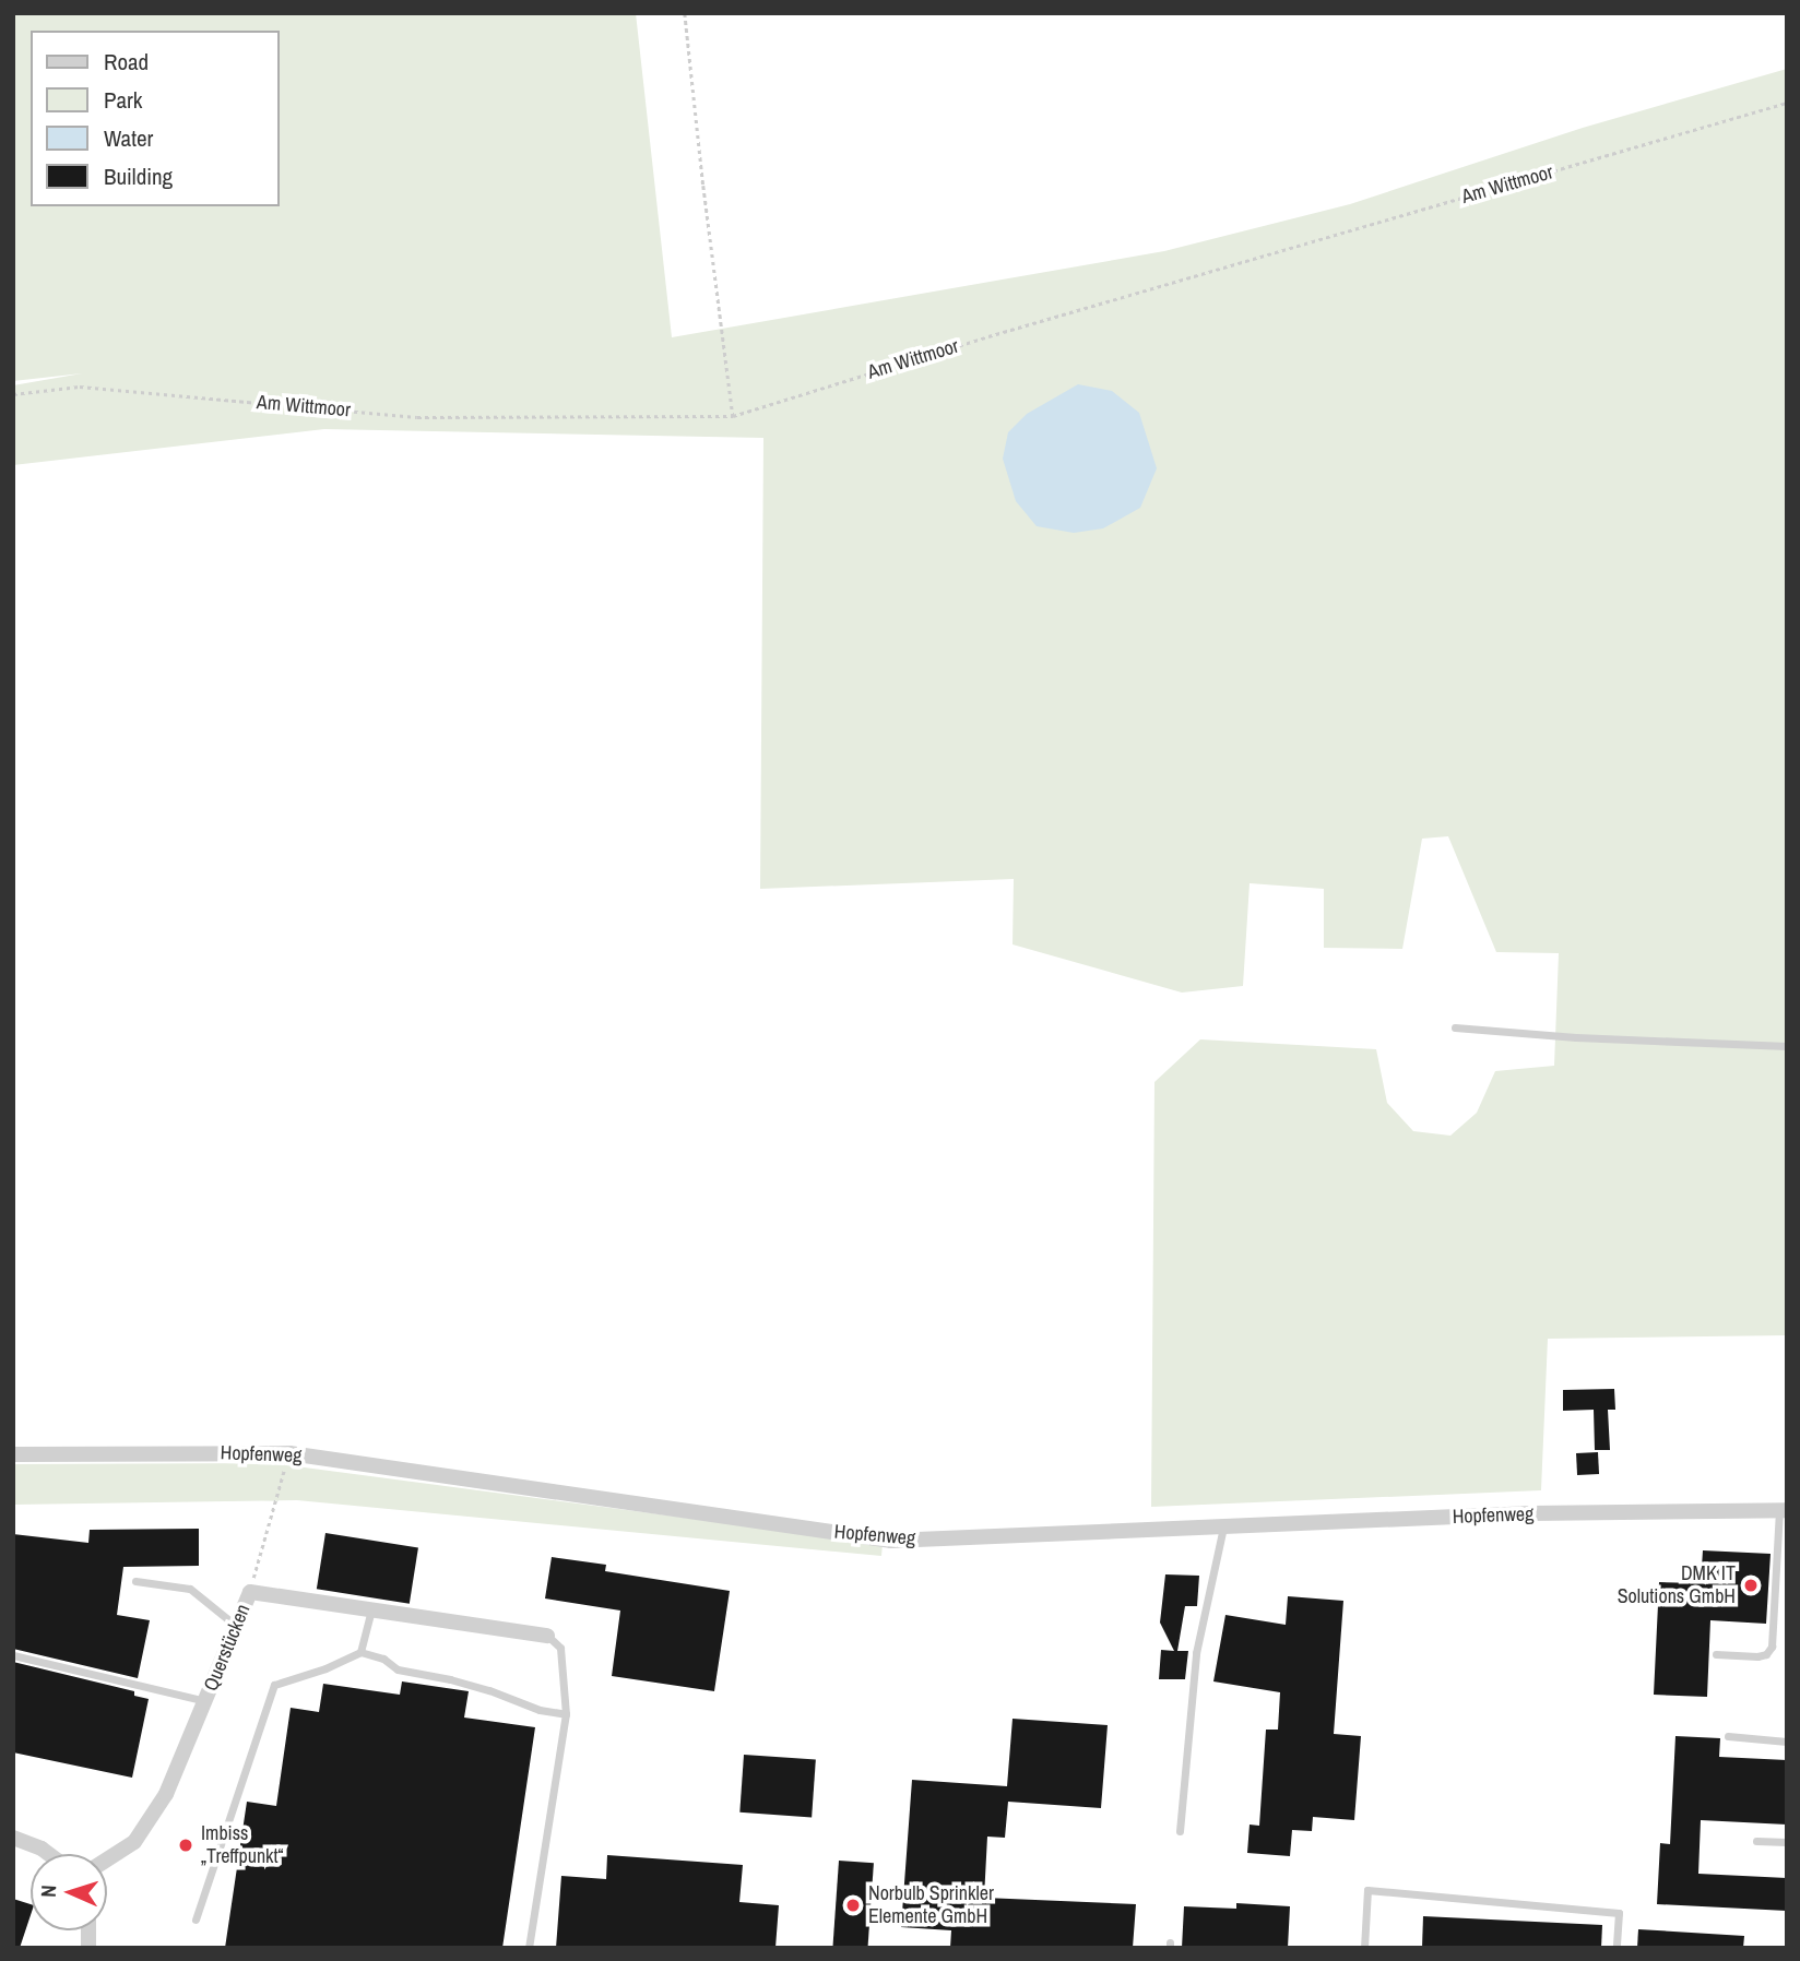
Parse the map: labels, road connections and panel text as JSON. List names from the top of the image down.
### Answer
{
  "streets": {
    "street": ["Hopfenweg", "Querstücken"],
    "path": ["Am Wittmoor"]
  },
  "places": ["DMK IT Solutions GmbH", "Imbiss „Treffpunkt“", "Norbulb Sprinkler Elemente GmbH"],
  "legend": [
    "Road",
    "Park",
    "Water",
    "Building"
  ],
  "north": "left"
}
